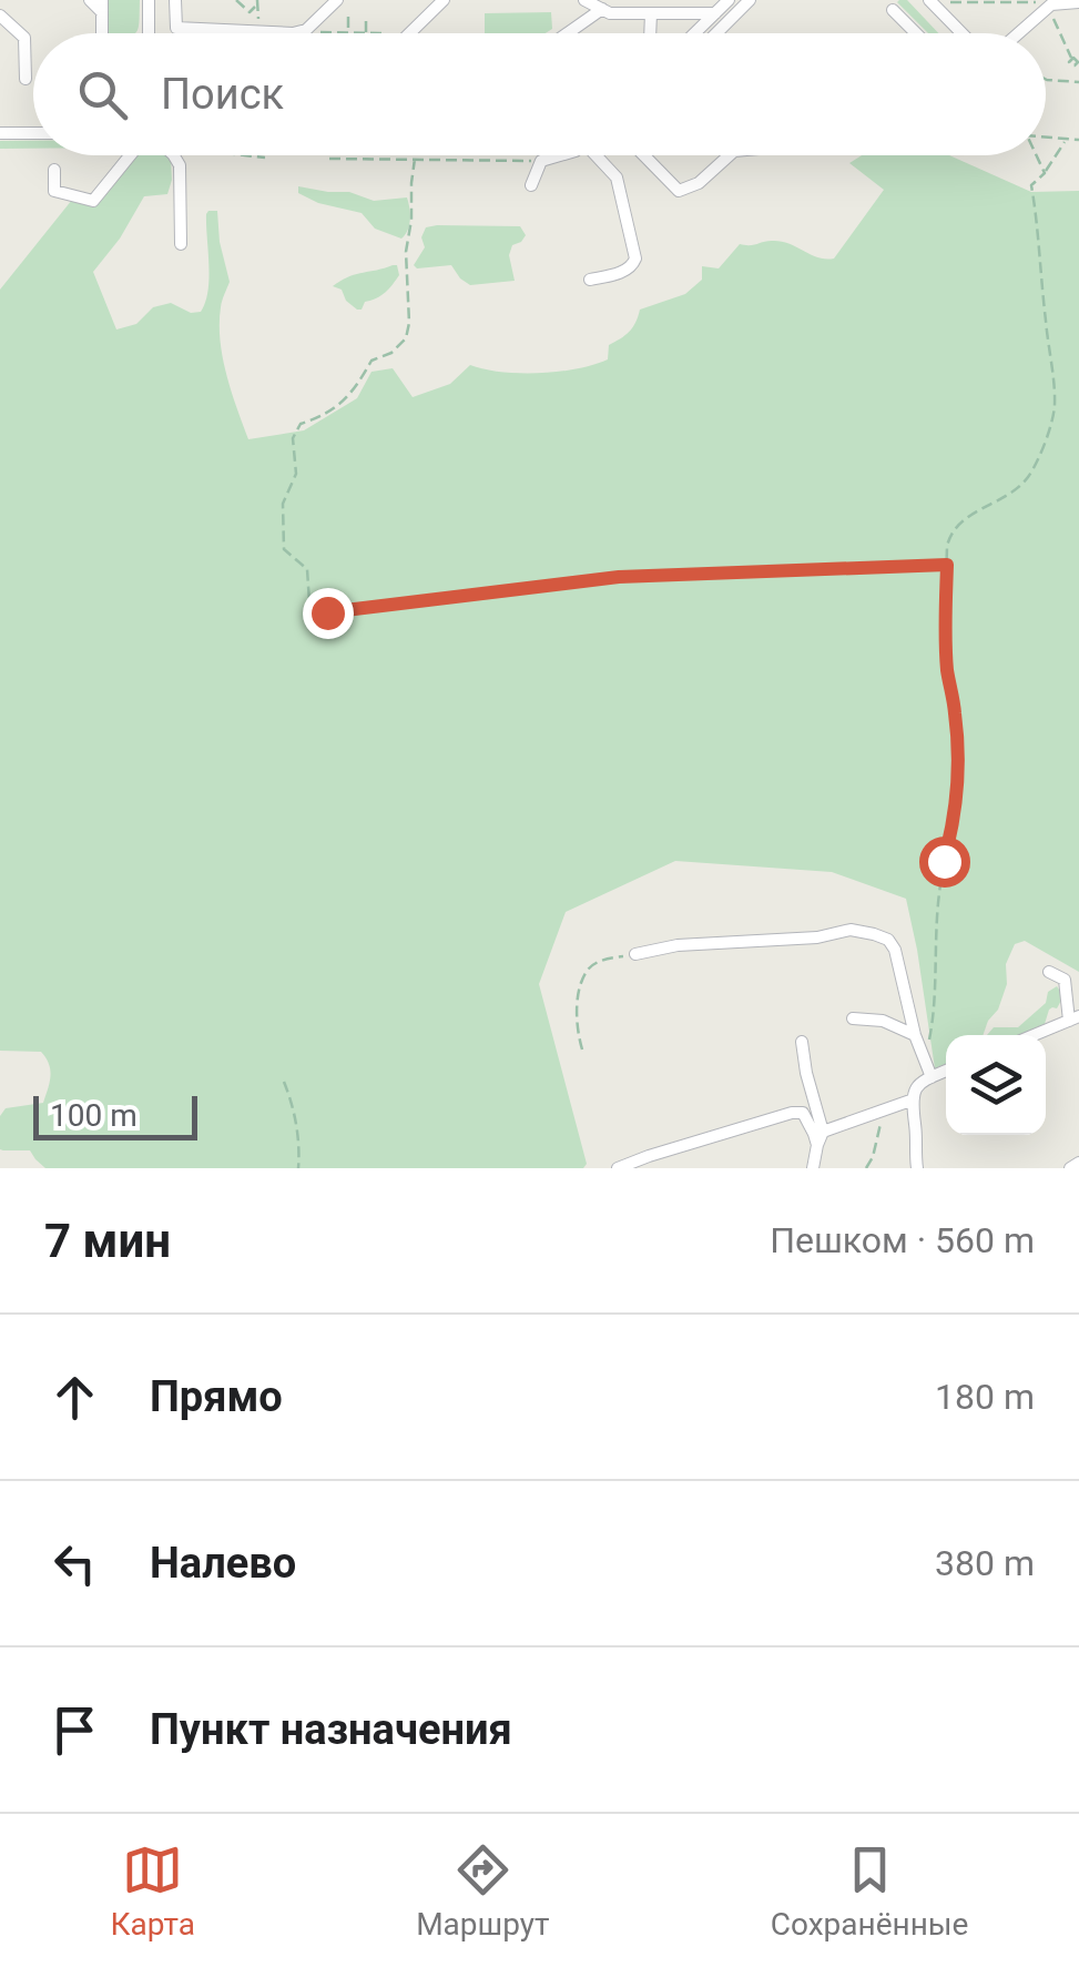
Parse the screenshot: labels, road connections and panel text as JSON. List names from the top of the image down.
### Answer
{
  "scale_bar": "100 m",
  "page": {
    "search": "Поиск",
    "scale": "100 m",
    "heading": ["7 мин", "Пешком · 560 m"],
    "list": [
      ["Прямо", "180 m"],
      ["Налево", "380 m"],
      "Пункт назначения"
    ],
    "nav": ["Карта", "Маршрут", "Сохранённые"]
  }
}
